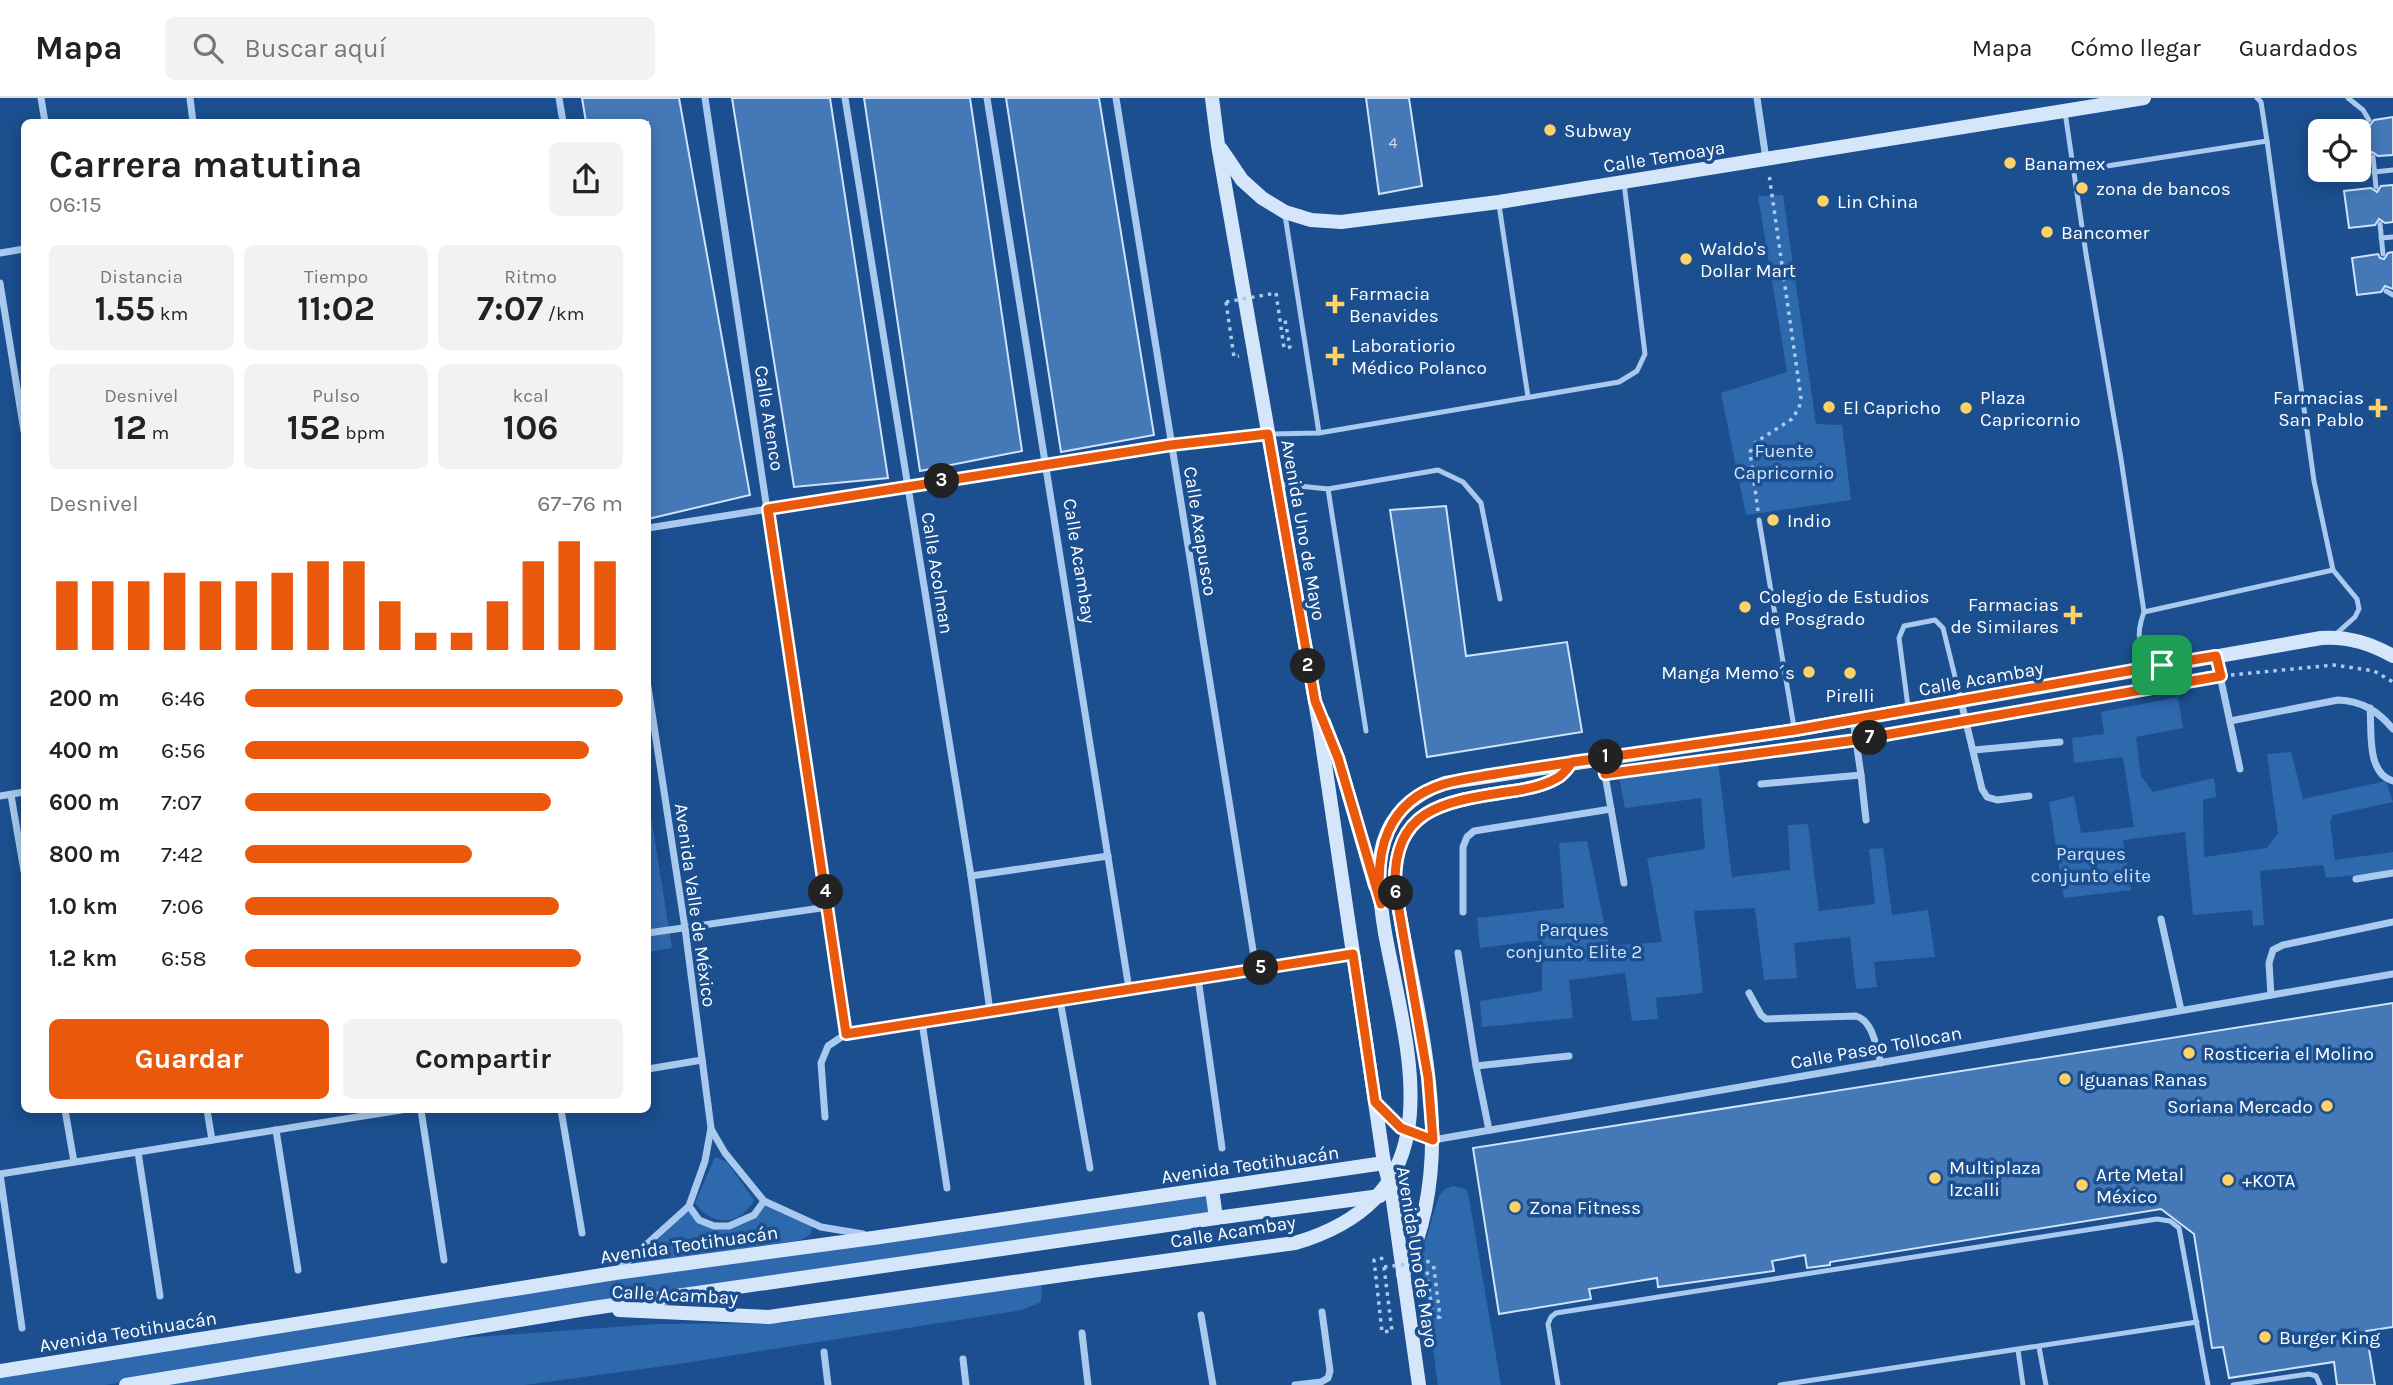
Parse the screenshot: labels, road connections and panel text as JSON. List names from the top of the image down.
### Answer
{
  "streets": {
    "main road": [
      "Calle Temoaya",
      "Avenida Uno de Mayo",
      "Calle Acambay",
      "Avenida Teotihuacán"
    ],
    "street": [
      "Calle Atenco",
      "Calle Axapusco",
      "Calle Acolman",
      "Avenida Valle de México",
      "Calle Paseo Tollocan"
    ]
  },
  "crossings": [
    ["Calle Temoaya", "Avenida Uno de Mayo"],
    ["Avenida Uno de Mayo", "Avenida Teotihuacán"],
    ["Avenida Valle de México", "Avenida Teotihuacán"]
  ],
  "parks": ["Fuente Capricornio", "Parques conjunto elite", "Parques conjunto Elite 2"],
  "places": {
    "other": [
      "Subway",
      "Banamex",
      "zona de bancos",
      "Lin China",
      "Bancomer",
      "Waldo's Dollar Mart",
      "El Capricho",
      "Plaza Capricornio",
      "Indio",
      "Colegio de Estudios de Posgrado",
      "Manga Memo´s",
      "Pirelli",
      "Rosticeria el Molino",
      "Iguanas Ranas",
      "Soriana Mercado",
      "Multiplaza Izcalli",
      "+KOTA",
      "Arte Metal México",
      "Zona Fitness",
      "Burger King"
    ],
    "health": [
      "Farmacia Benavides",
      "Laboratiorio Médico Polanco",
      "Farmacias San Pablo",
      "Farmacias de Similares"
    ]
  },
  "house_numbers": ["4"],
  "page": {
    "header": "Mapa",
    "search": "Buscar aquí",
    "nav": ["Mapa", "Cómo llegar", "Guardados"],
    "heading": ["Carrera matutina", "06:15"],
    "stats": [
      ["Distancia", "1.55 km"],
      ["Tiempo", "11:02"],
      ["Ritmo", "7:07 /km"],
      ["Desnivel", "12 m"],
      ["Pulso", "152 bpm"],
      ["kcal", "106"]
    ],
    "pins": [
      "3",
      "2",
      "7",
      "1",
      "4",
      "6",
      "5"
    ],
    "chart": ["Desnivel", "67–76 m"],
    "list": [
      {
        "name": "200 m",
        "note": "6:46"
      },
      {
        "name": "400 m",
        "note": "6:56"
      },
      {
        "name": "600 m",
        "note": "7:07"
      },
      {
        "name": "800 m",
        "note": "7:42"
      },
      {
        "name": "1.0 km",
        "note": "7:06"
      },
      {
        "name": "1.2 km",
        "note": "6:58"
      }
    ],
    "buttons": ["Guardar", "Compartir"]
  }
}
